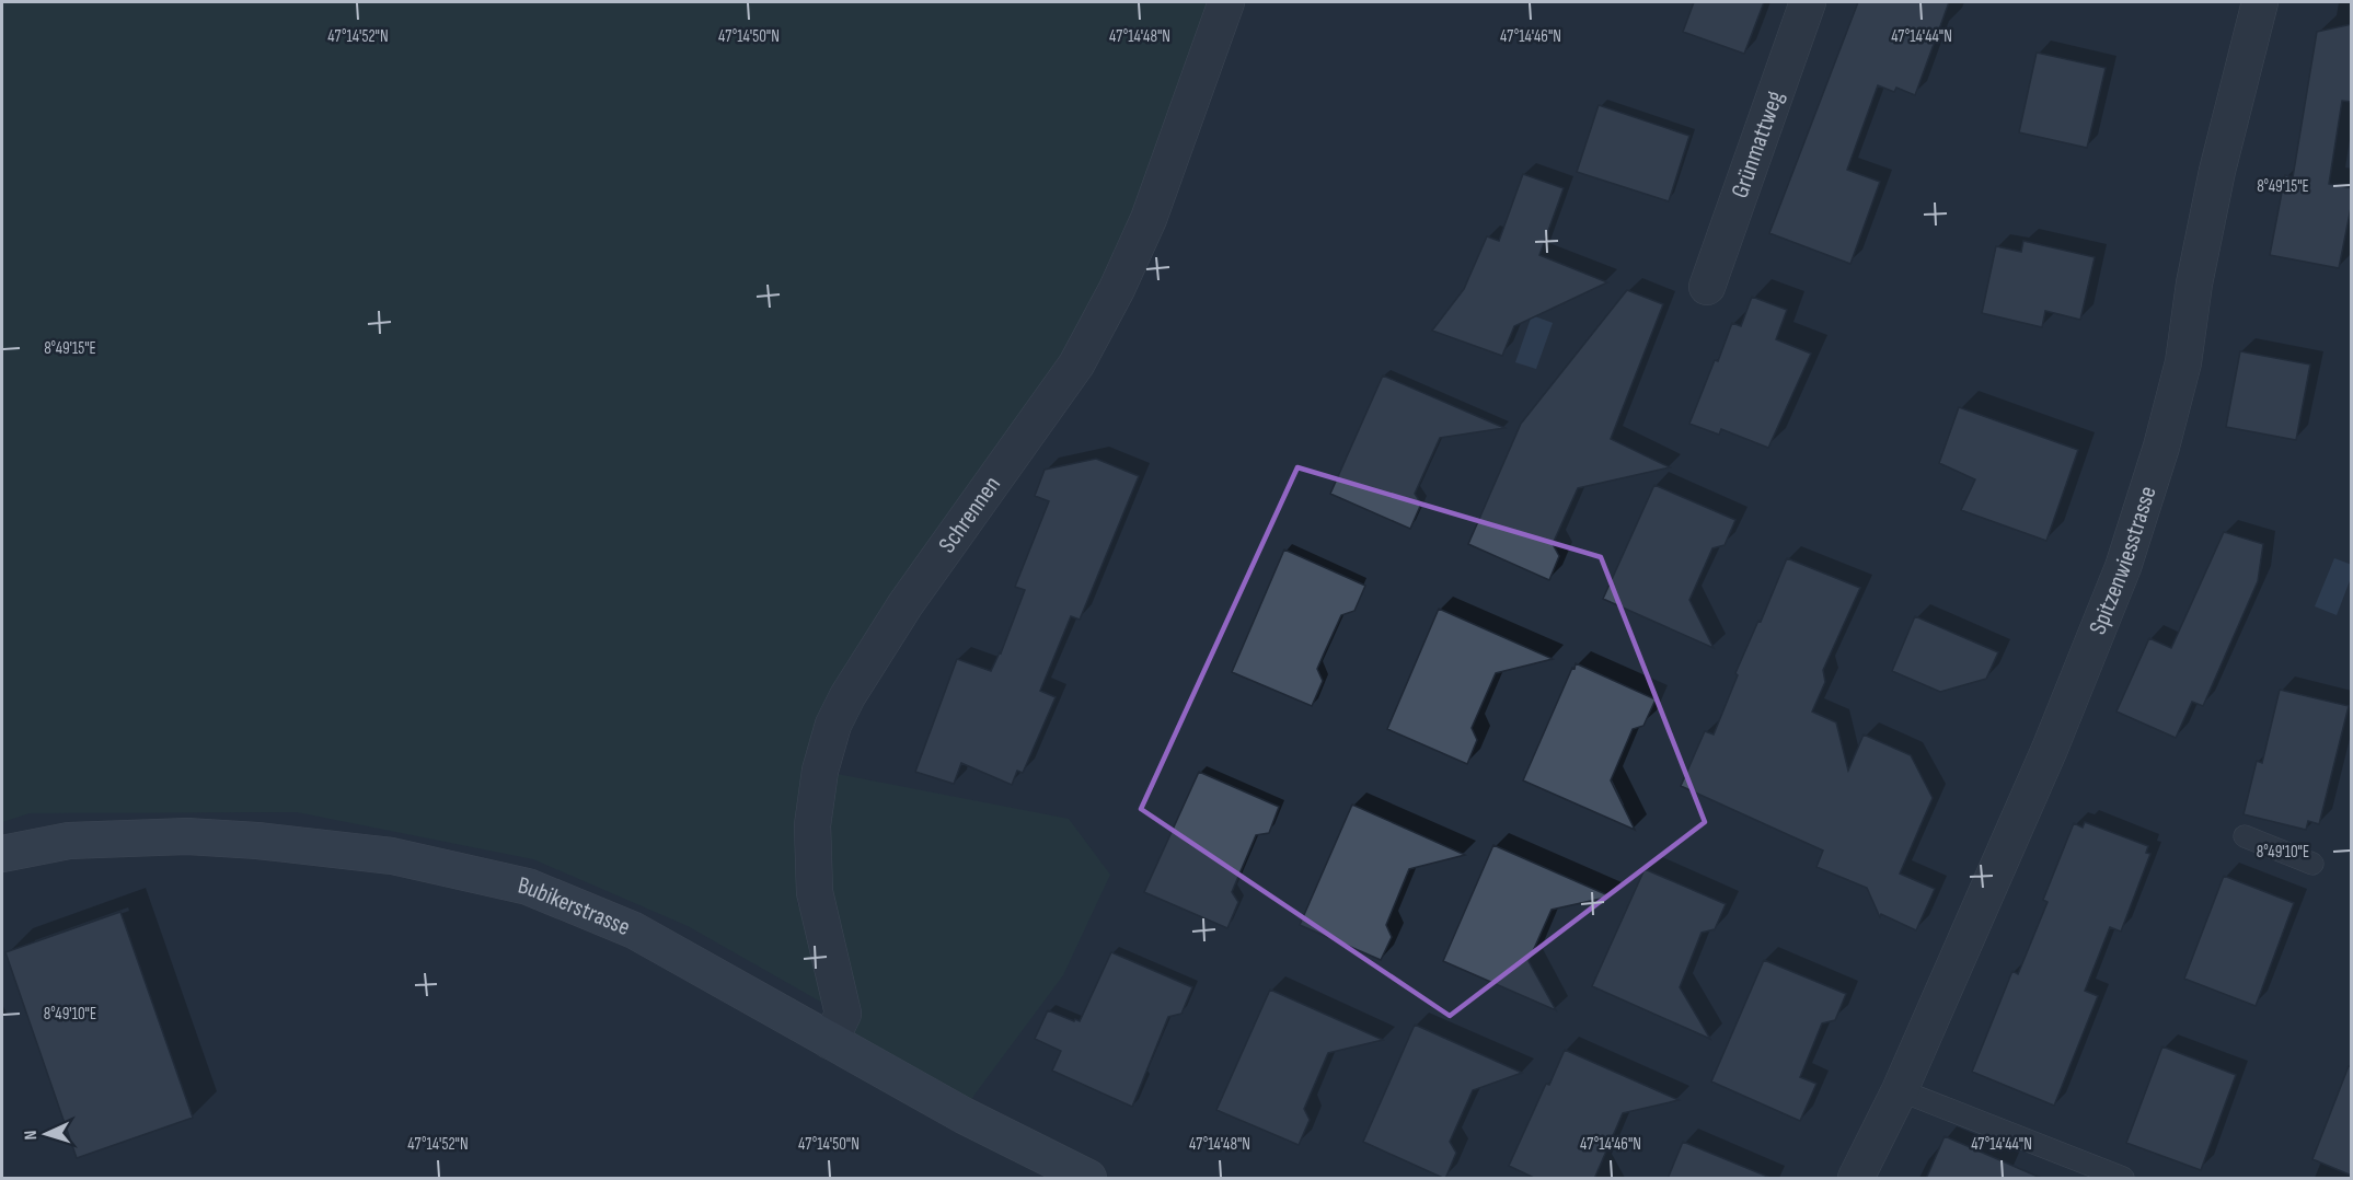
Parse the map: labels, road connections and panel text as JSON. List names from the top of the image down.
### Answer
{
  "streets": {
    "street": [
      "Grünmattweg",
      "Schrennen",
      "Spitzenwiesstrasse",
      "Bubikerstrasse"
    ]
  },
  "crossings": [
    ["Schrennen", "Bubikerstrasse"]
  ],
  "north": "left",
  "coordinates": [
    "47°14'52\"N",
    "47°14'50\"N",
    "47°14'48\"N",
    "47°14'46\"N",
    "47°14'44\"N",
    "8°49'15\"E",
    "8°49'10\"E"
  ]
}
